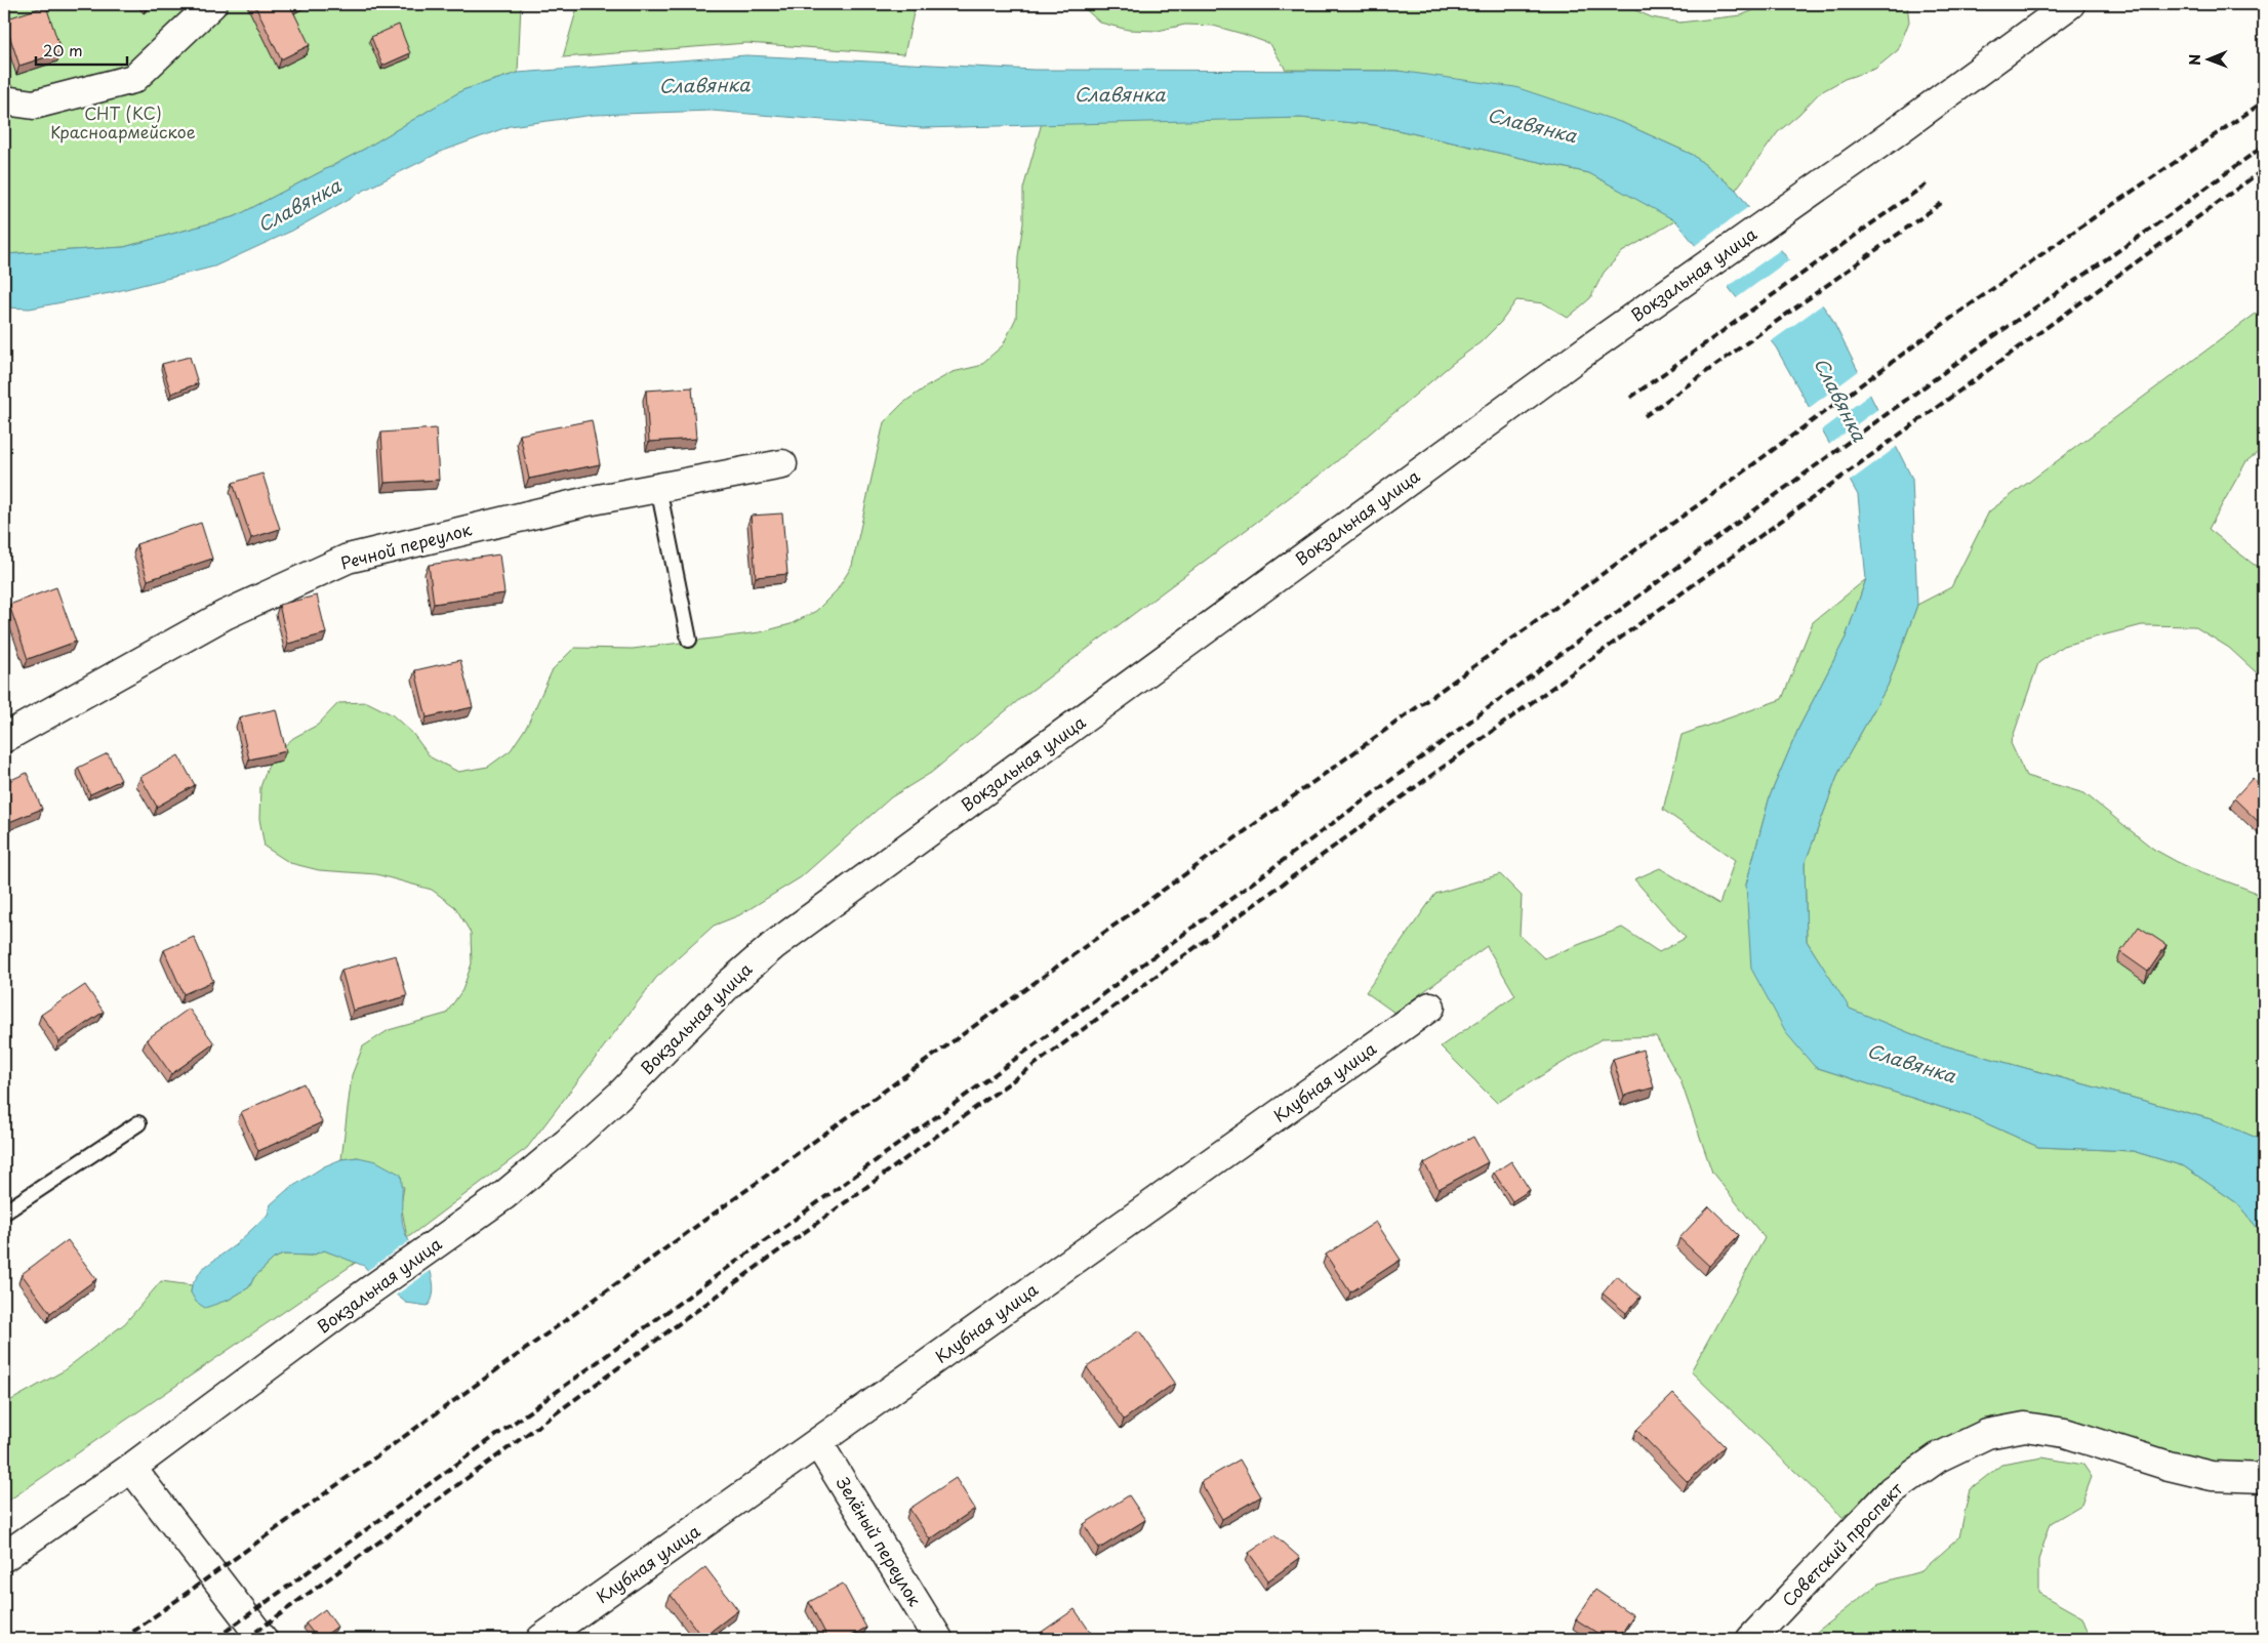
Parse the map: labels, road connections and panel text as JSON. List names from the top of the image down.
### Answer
{
  "streets": {
    "street": [
      "Вокзальная улица",
      "Речной переулок",
      "Клубная улица",
      "Зелёный переулок",
      "Советский проспект"
    ]
  },
  "crossings": [
    ["Клубная улица", "Зелёный переулок"]
  ],
  "water": ["Славянка"],
  "parks": ["СНТ (КС) Красноармейское"],
  "scale_bar": "20 m",
  "north": "left"
}
